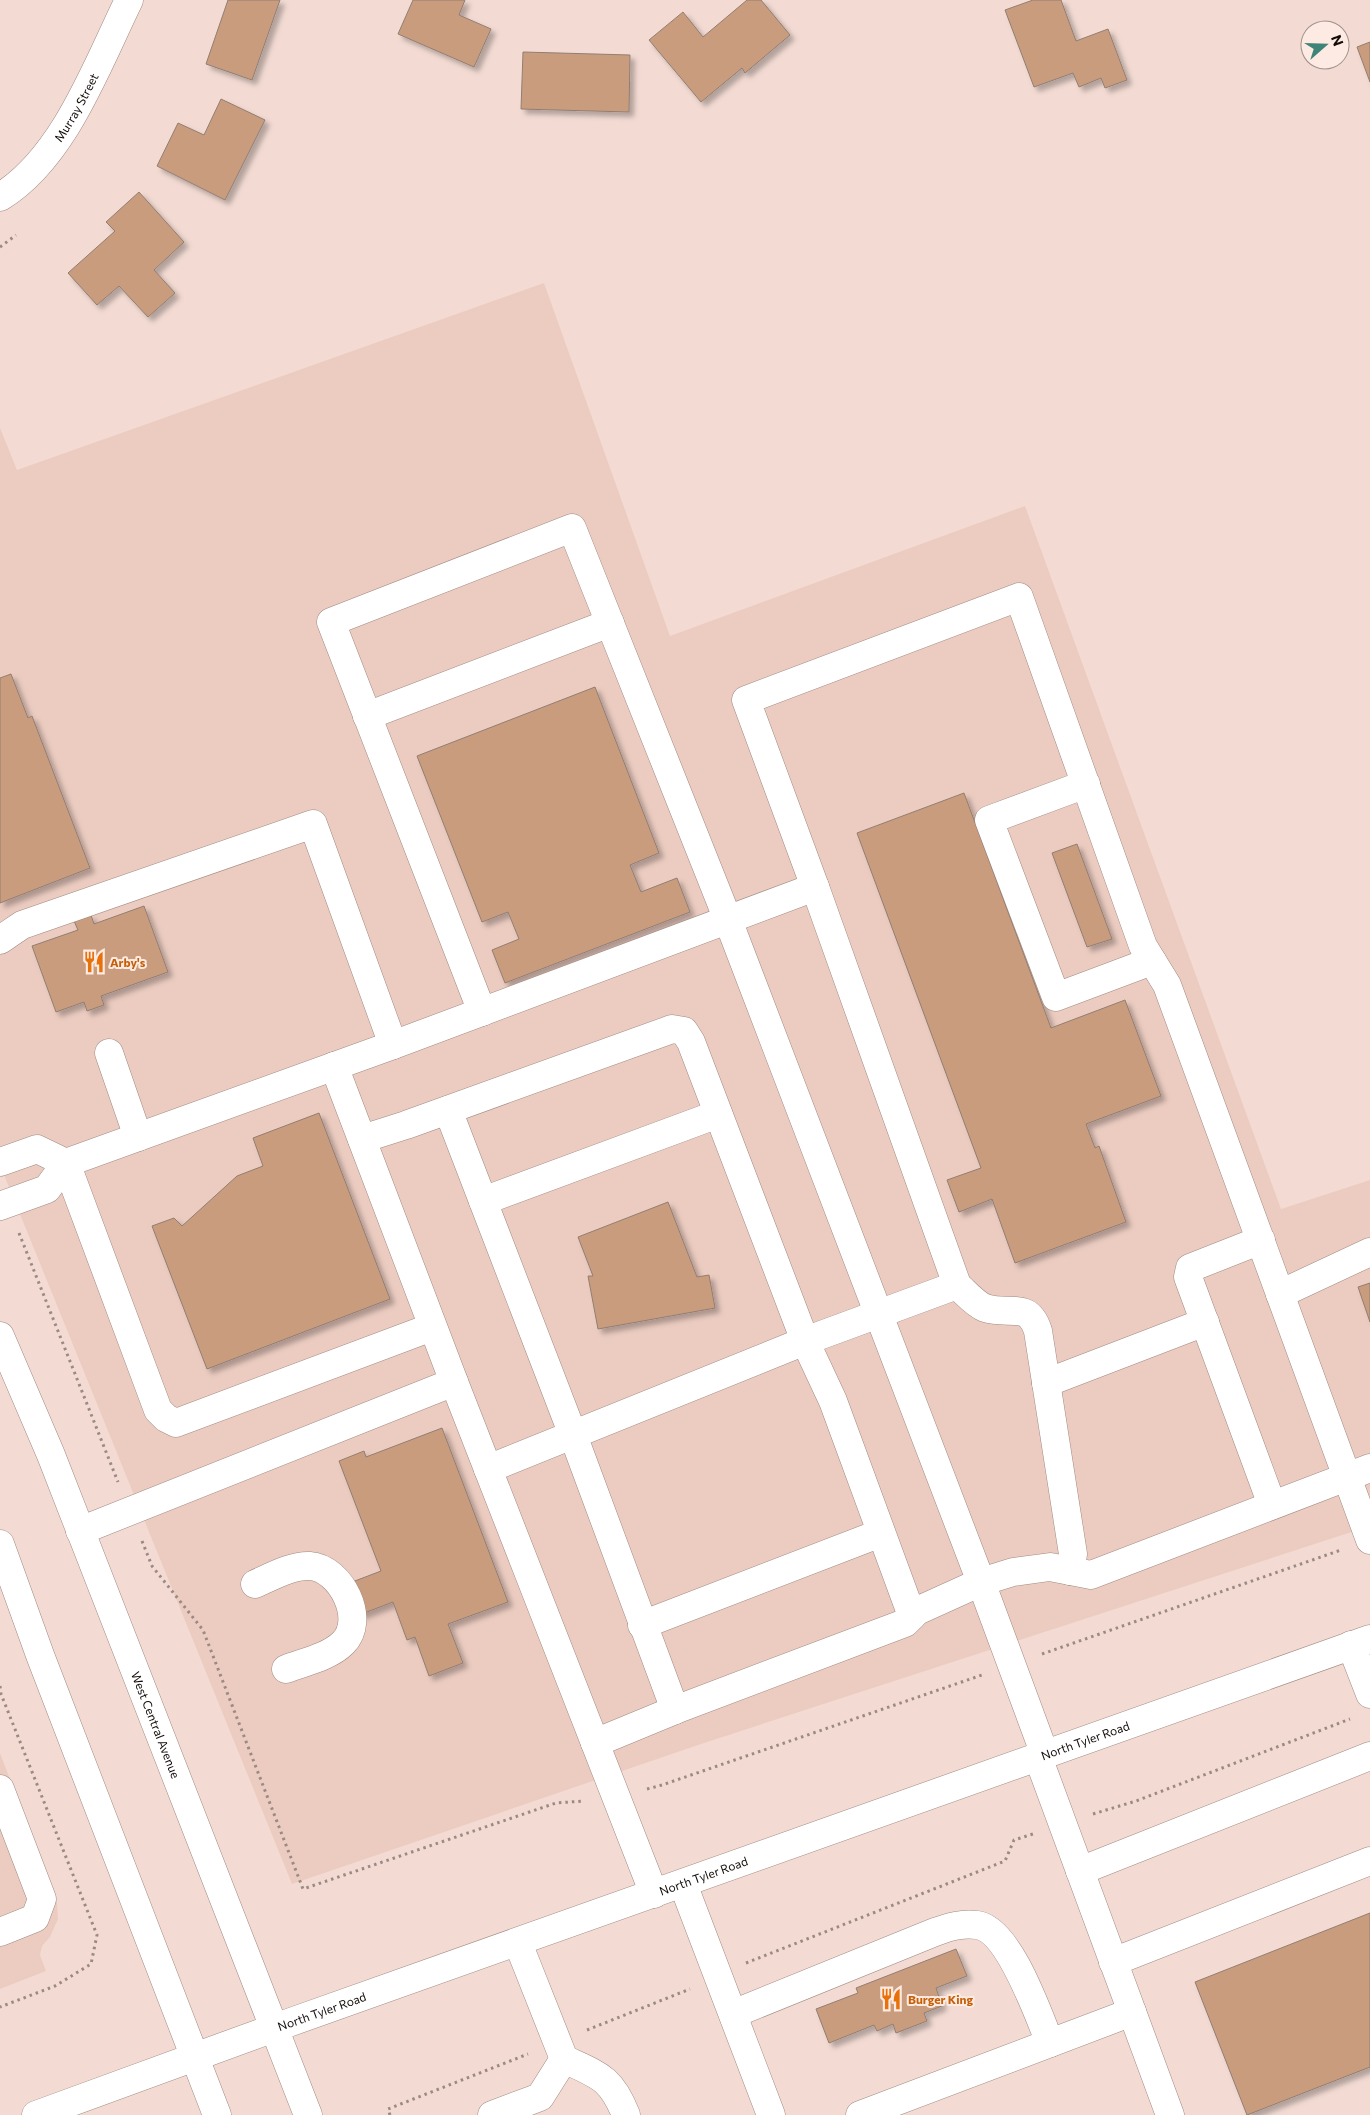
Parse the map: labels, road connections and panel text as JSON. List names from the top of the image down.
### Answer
{
  "streets": {
    "main road": ["Murray Street", "West Central Avenue", "North Tyler Road"]
  },
  "crossings": [
    ["West Central Avenue", "North Tyler Road"]
  ],
  "places": {
    "restaurant": ["Arby's", "Burger King"]
  },
  "north": "right"
}
